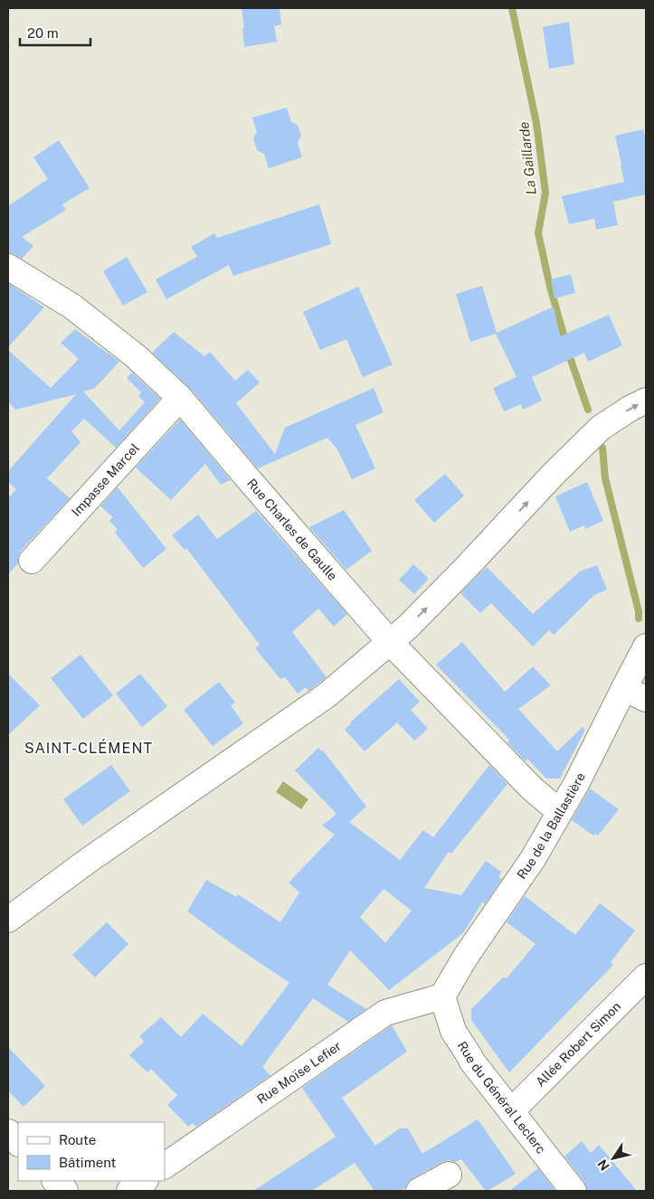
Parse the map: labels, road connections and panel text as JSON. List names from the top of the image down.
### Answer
{
  "streets": {
    "street": [
      "Impasse Marcel",
      "Rue Charles de Gaulle",
      "Rue de la Ballastière",
      "Allée Robert Simon",
      "Rue Moïse Lefier",
      "Rue du Général Leclerc"
    ]
  },
  "crossings": [
    ["Impasse Marcel", "Rue Charles de Gaulle"],
    ["Rue Charles de Gaulle", "Rue de la Ballastière"],
    ["Rue de la Ballastière", "Rue Moïse Lefier"],
    ["Rue de la Ballastière", "Rue du Général Leclerc"],
    ["Allée Robert Simon", "Rue du Général Leclerc"],
    ["Rue Moïse Lefier", "Rue du Général Leclerc"]
  ],
  "districts": ["SAINT-CLÉMENT"],
  "water": ["La Gaillarde"],
  "legend": ["Route", "Bâtiment"],
  "scale_bar": "20 m",
  "north": "bottom left"
}
